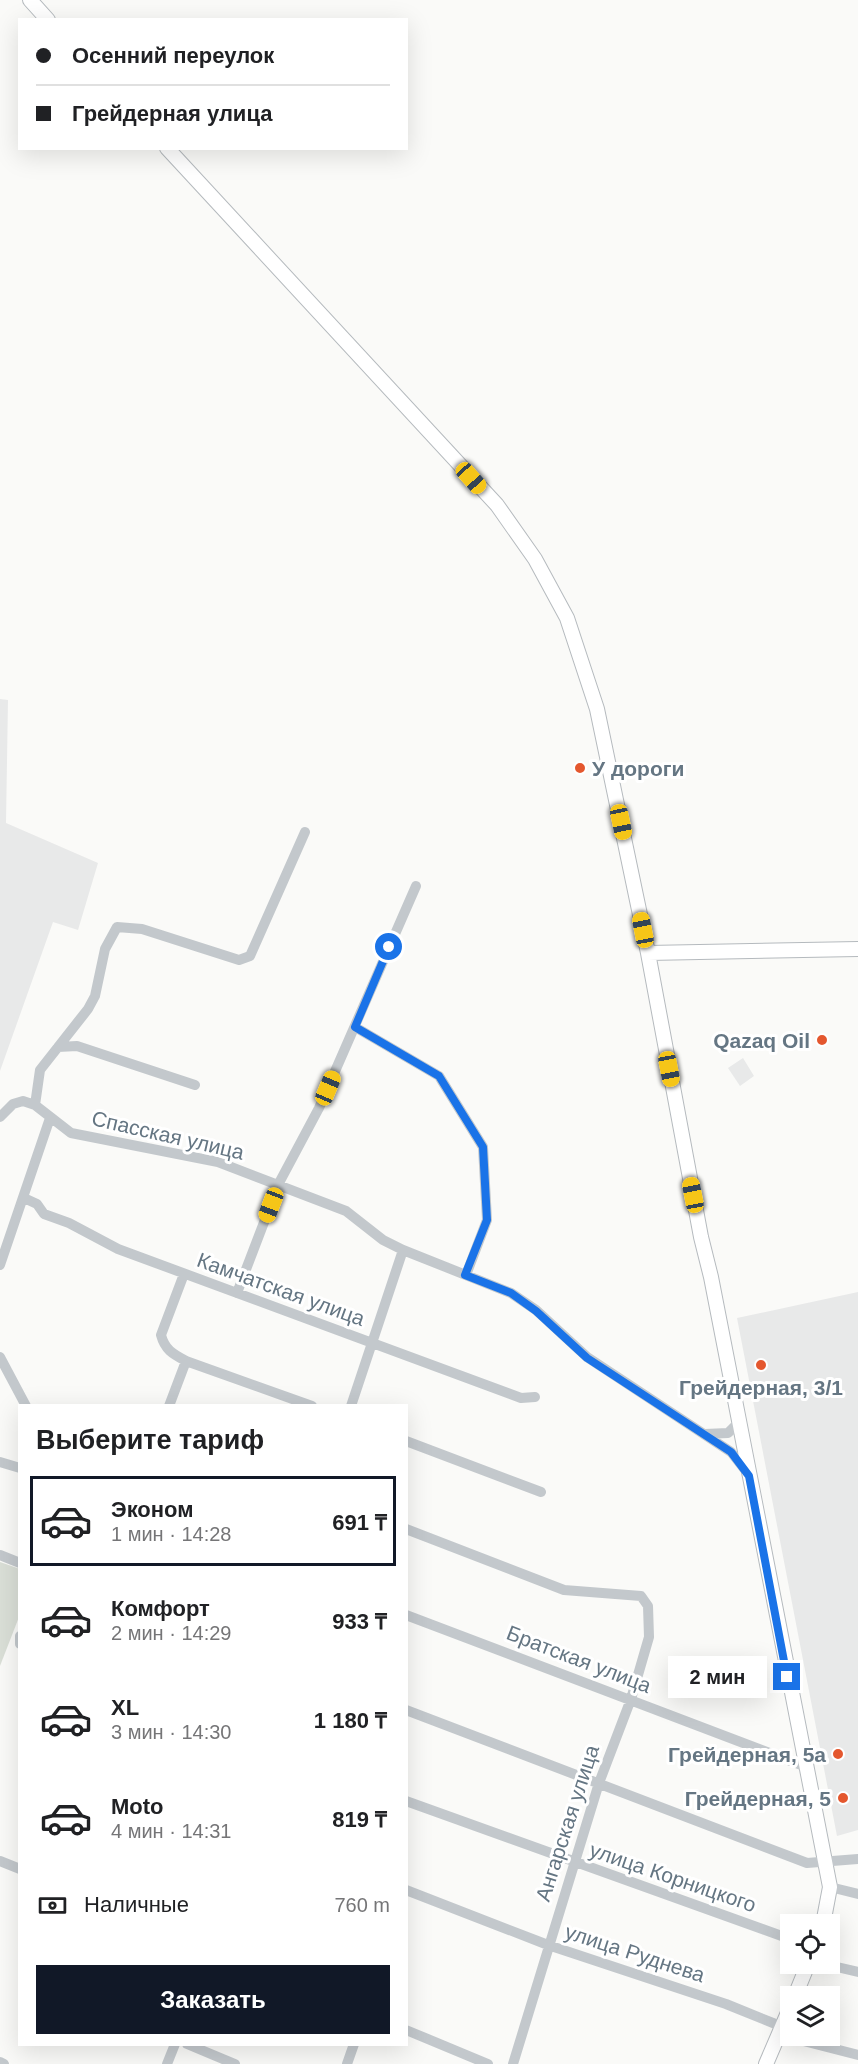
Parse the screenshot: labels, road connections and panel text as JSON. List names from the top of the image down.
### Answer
{
  "streets": {
    "street": [
      "Спасская улица",
      "Камчатская улица",
      "Братская улица",
      "Ангарская улица",
      "улица Корницкого",
      "улица Руднева"
    ]
  },
  "crossings": [
    ["Братская улица", "Ангарская улица"],
    ["Ангарская улица", "улица Корницкого"],
    ["Ангарская улица", "улица Руднева"]
  ],
  "places": [
    "У дороги",
    "Qazaq Oil",
    "Грейдерная, 3/1",
    "Грейдерная, 5а",
    "Грейдерная, 5"
  ],
  "page": {
    "banner": ["Осенний переулок", "Грейдерная улица"],
    "heading": "Выберите тариф",
    "list": [
      {
        "name": "Эконом",
        "note": "1 мин · 14:28",
        "value": "691 ₸"
      },
      {
        "name": "Комфорт",
        "note": "2 мин · 14:29",
        "value": "933 ₸"
      },
      {
        "name": "XL",
        "note": "3 мин · 14:30",
        "value": "1 180 ₸"
      },
      {
        "name": "Moto",
        "note": "4 мин · 14:31",
        "value": "819 ₸"
      }
    ],
    "bubble": "2 мин",
    "pay": ["Наличные", "760 m"],
    "buttons": "Заказать"
  }
}
